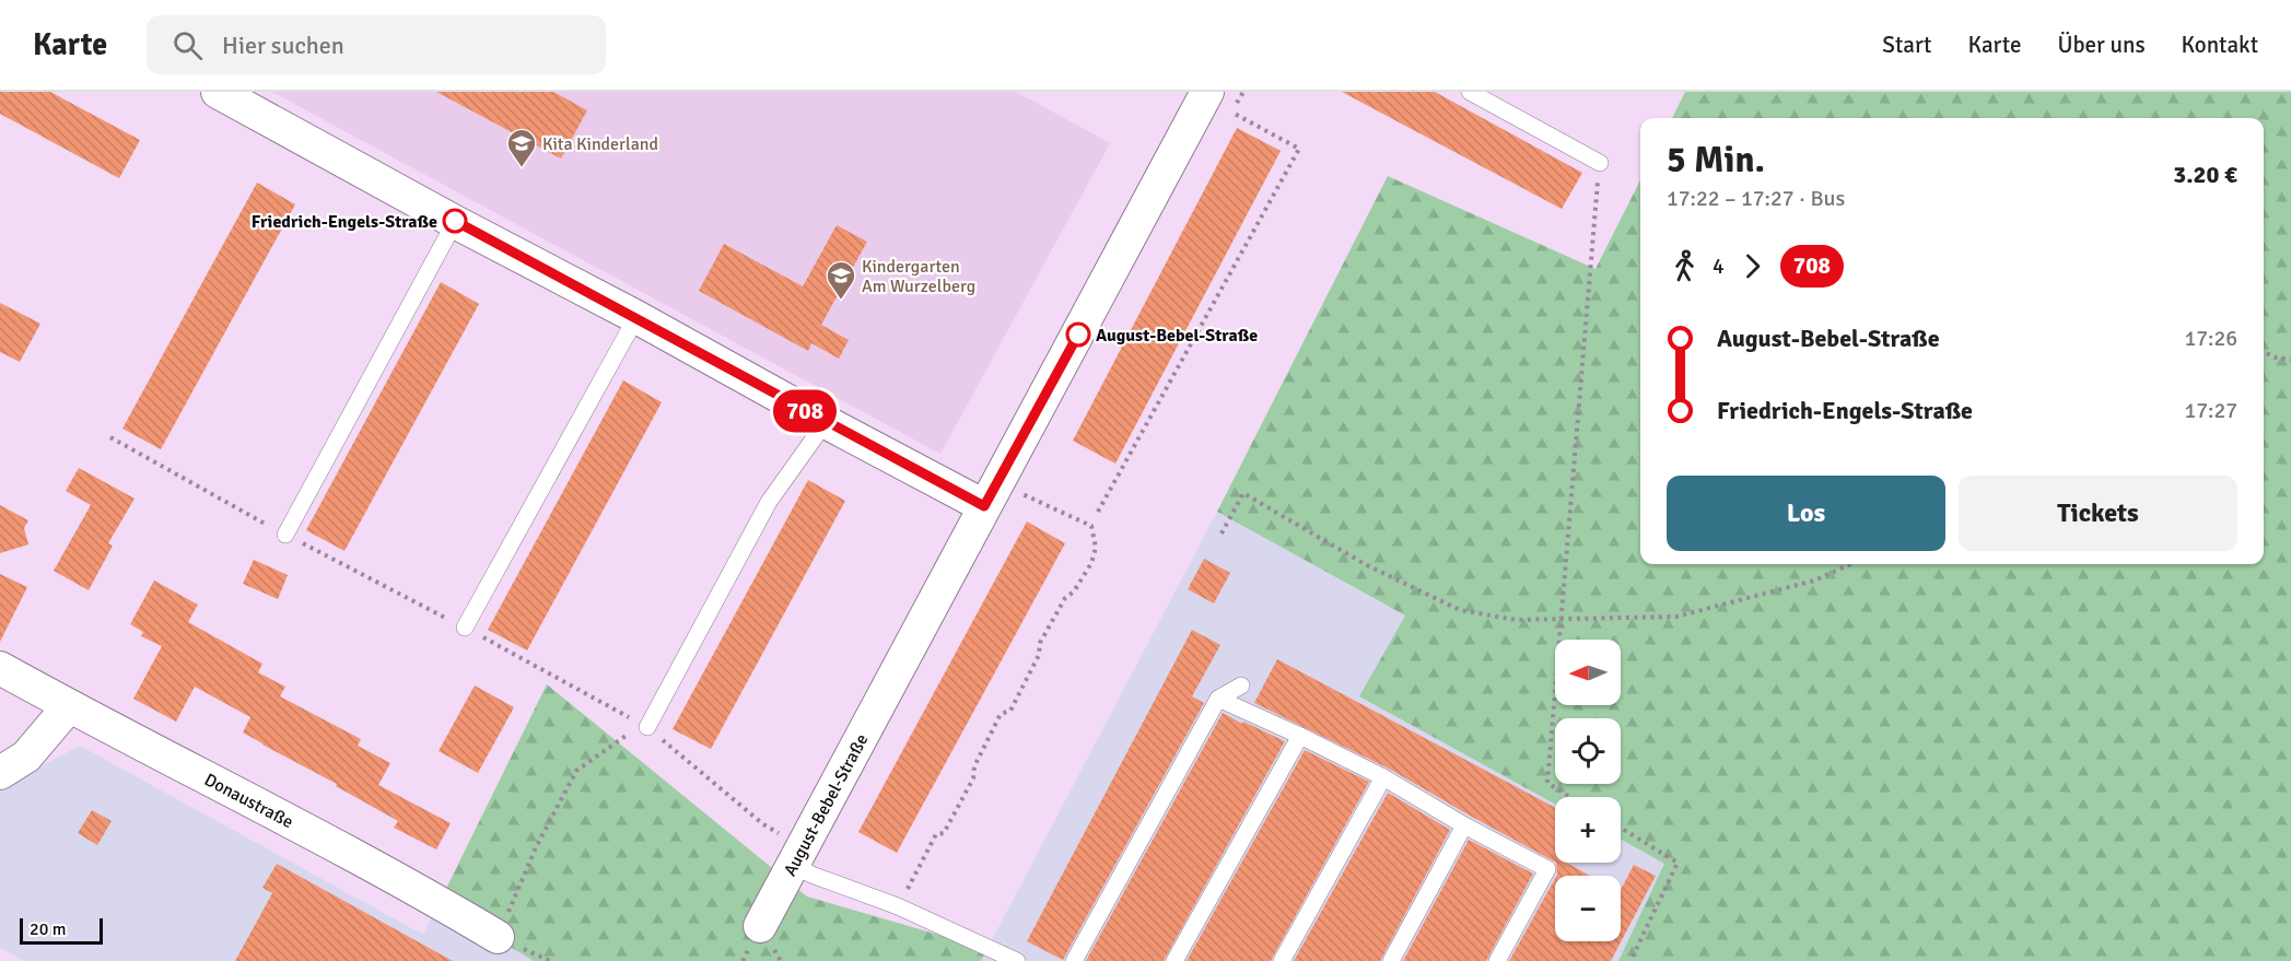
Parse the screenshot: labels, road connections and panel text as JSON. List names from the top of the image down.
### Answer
{
  "streets": {
    "street": ["Donaustraße", "August-Bebel-Straße"]
  },
  "places": {
    "school or university": ["Kita Kinderland", "Kindergarten Am Wurzelberg"],
    "other": ["Friedrich-Engels-Straße", "August-Bebel-Straße"]
  },
  "lines": ["bus line 708"],
  "scale_bar": "20 m",
  "north": "left",
  "page": {
    "header": "Karte",
    "search": "Hier suchen",
    "nav": [
      "Start",
      "Karte",
      "Über uns",
      "Kontakt"
    ],
    "on_map": "708",
    "heading": ["5 Min.", "17:22 – 17:27 · Bus", "3.20 €"],
    "legs": ["4", "708"],
    "list": [
      {
        "name": "August-Bebel-Straße",
        "value": "17:26"
      },
      {
        "name": "Friedrich-Engels-Straße",
        "value": "17:27"
      }
    ],
    "buttons": ["Los", "Tickets"],
    "map_buttons": ["+", "−"],
    "scale": "20 m"
  }
}
